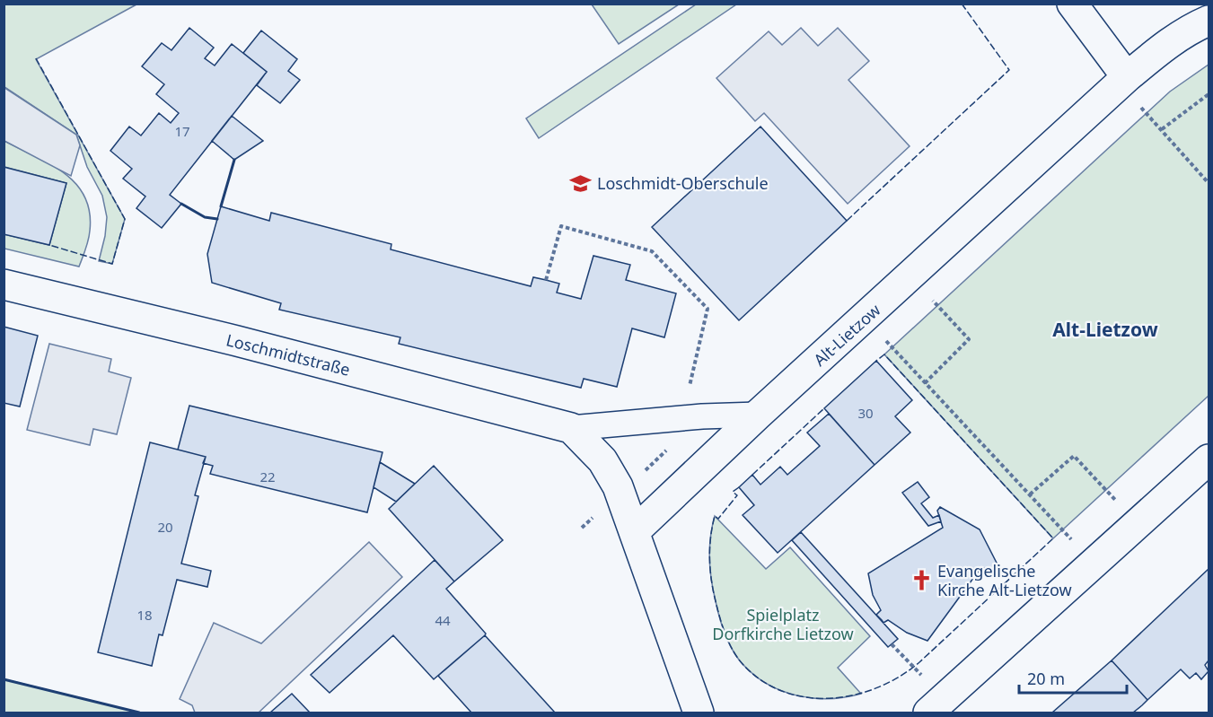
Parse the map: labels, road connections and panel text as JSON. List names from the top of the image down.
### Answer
{
  "streets": {
    "street": ["Alt-Lietzow", "Loschmidtstraße"]
  },
  "crossings": [
    ["Alt-Lietzow", "Loschmidtstraße"]
  ],
  "districts": ["Alt-Lietzow"],
  "parks": ["Spielplatz Dorfkirche Lietzow"],
  "places": {
    "school or university": ["Loschmidt-Oberschule"],
    "church": ["Evangelische Kirche Alt-Lietzow"]
  },
  "house_numbers": [
    "17",
    "30",
    "22",
    "20",
    "18",
    "44"
  ],
  "scale_bar": "20 m"
}
